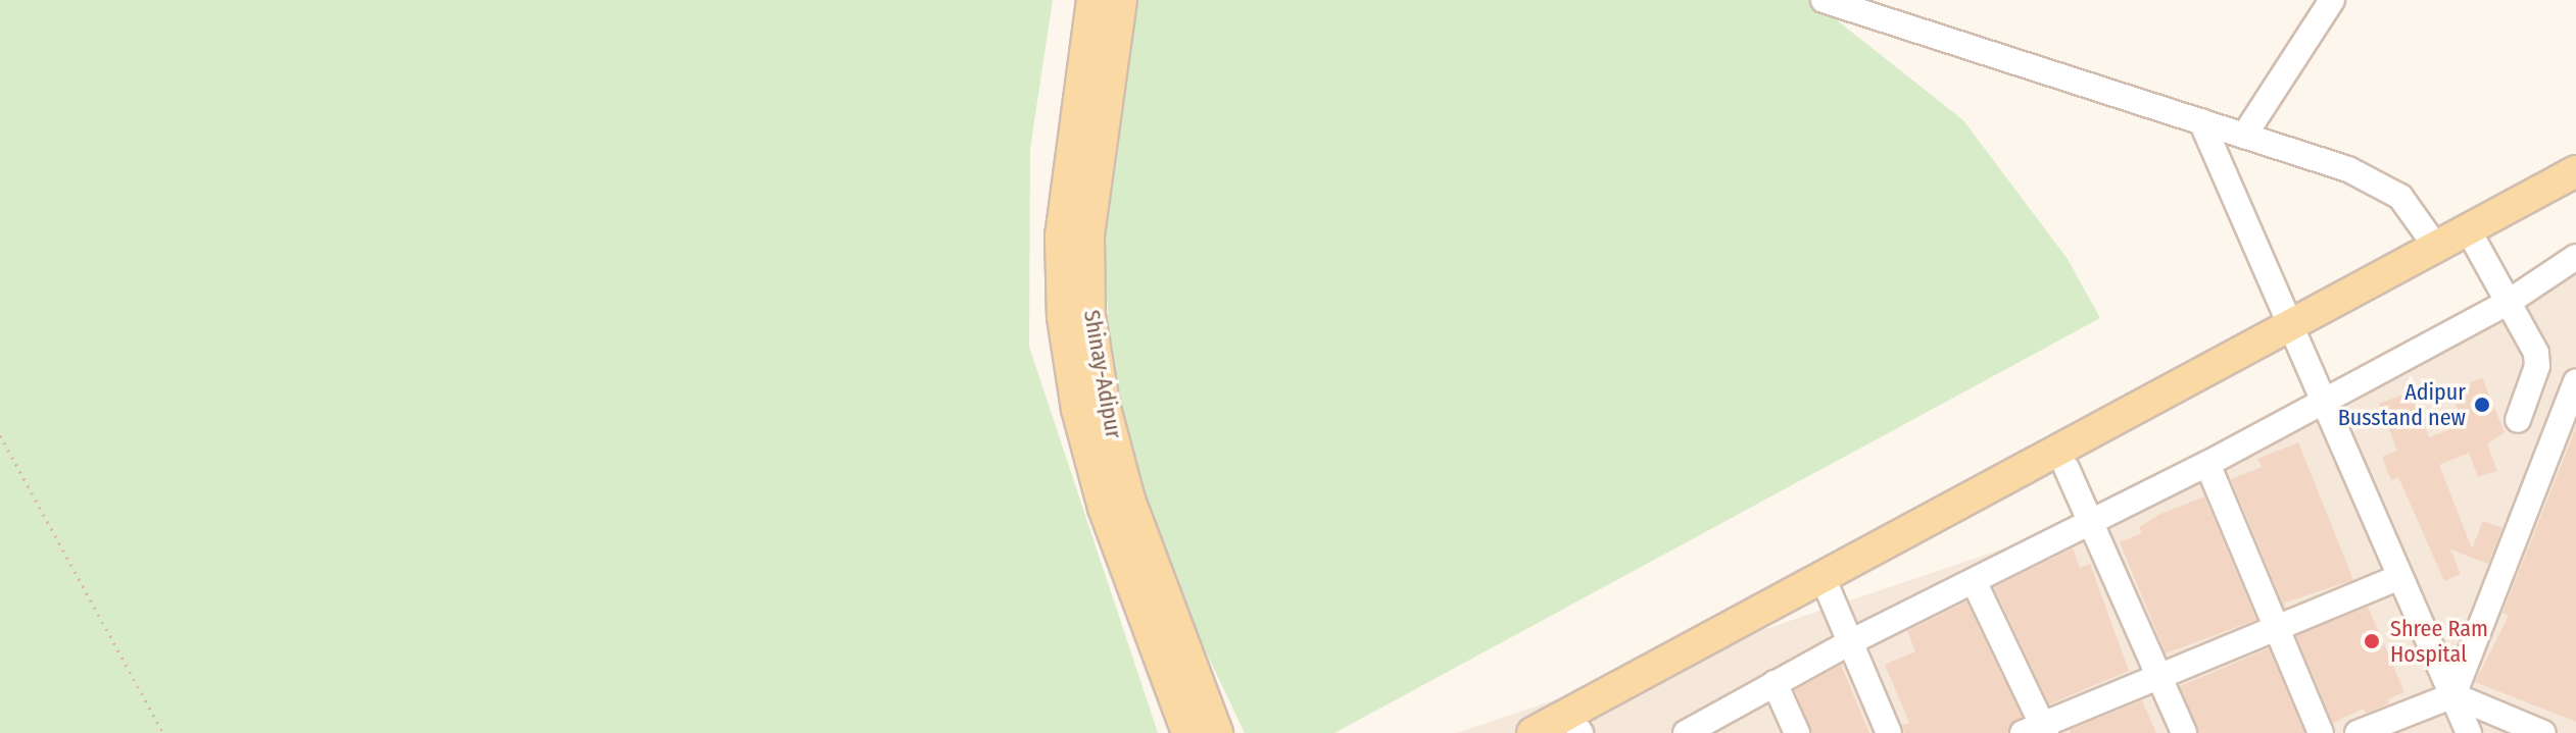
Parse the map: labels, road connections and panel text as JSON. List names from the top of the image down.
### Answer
{
  "streets": {
    "main road": ["Shinay-Adipur"]
  },
  "places": ["Adipur Busstand new", "Shree Ram Hospital"]
}
